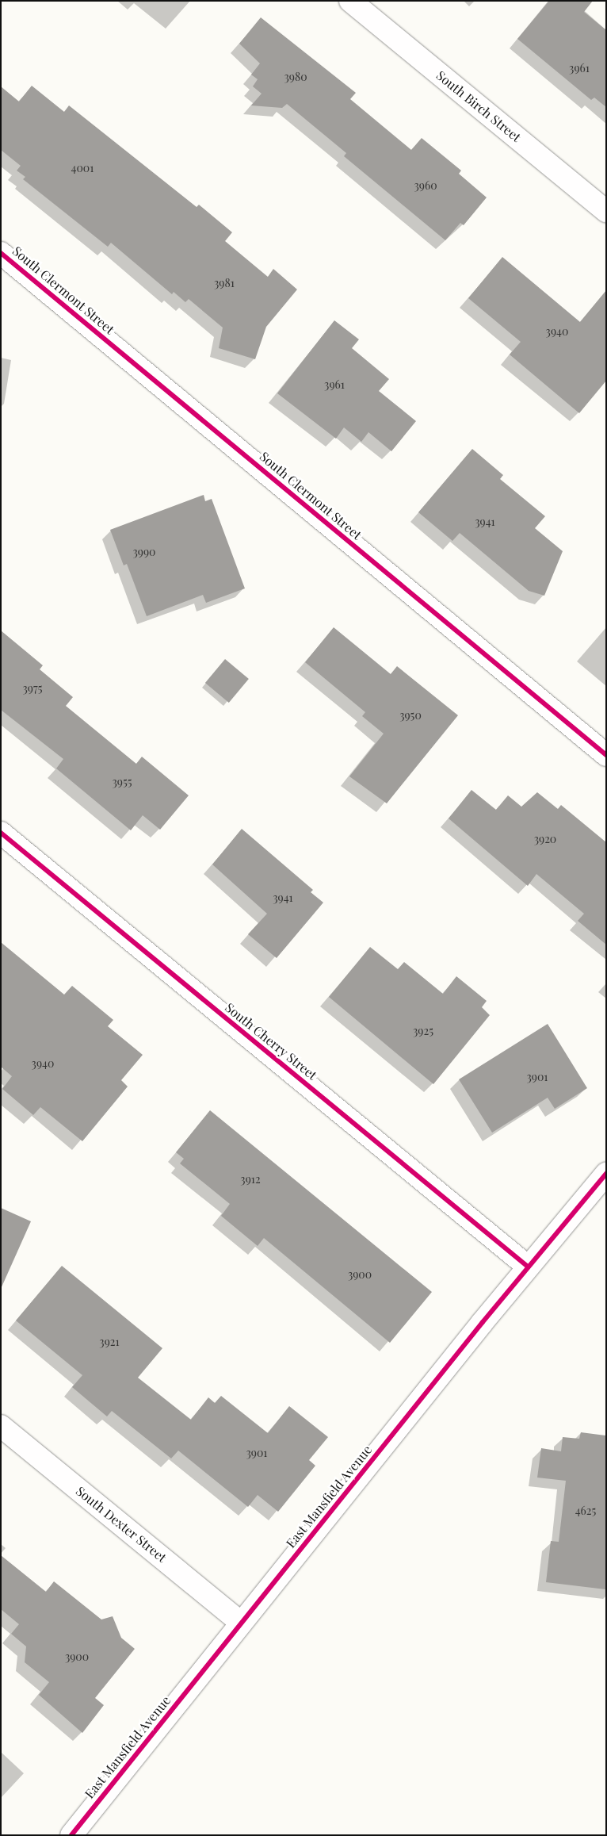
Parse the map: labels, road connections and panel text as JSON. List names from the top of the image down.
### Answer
{
  "streets": {
    "street": [
      "South Birch Street",
      "South Clermont Street",
      "South Cherry Street",
      "East Mansfield Avenue",
      "South Dexter Street"
    ]
  },
  "crossings": [
    ["South Cherry Street", "East Mansfield Avenue"],
    ["East Mansfield Avenue", "South Dexter Street"]
  ],
  "house_numbers": [
    "3961",
    "3980",
    "4001",
    "3960",
    "3981",
    "3940",
    "3961",
    "3941",
    "3990",
    "3975",
    "3950",
    "3955",
    "3920",
    "3941",
    "3925",
    "3940",
    "3901",
    "3912",
    "3900",
    "3921",
    "3901",
    "4625",
    "3900"
  ]
}
